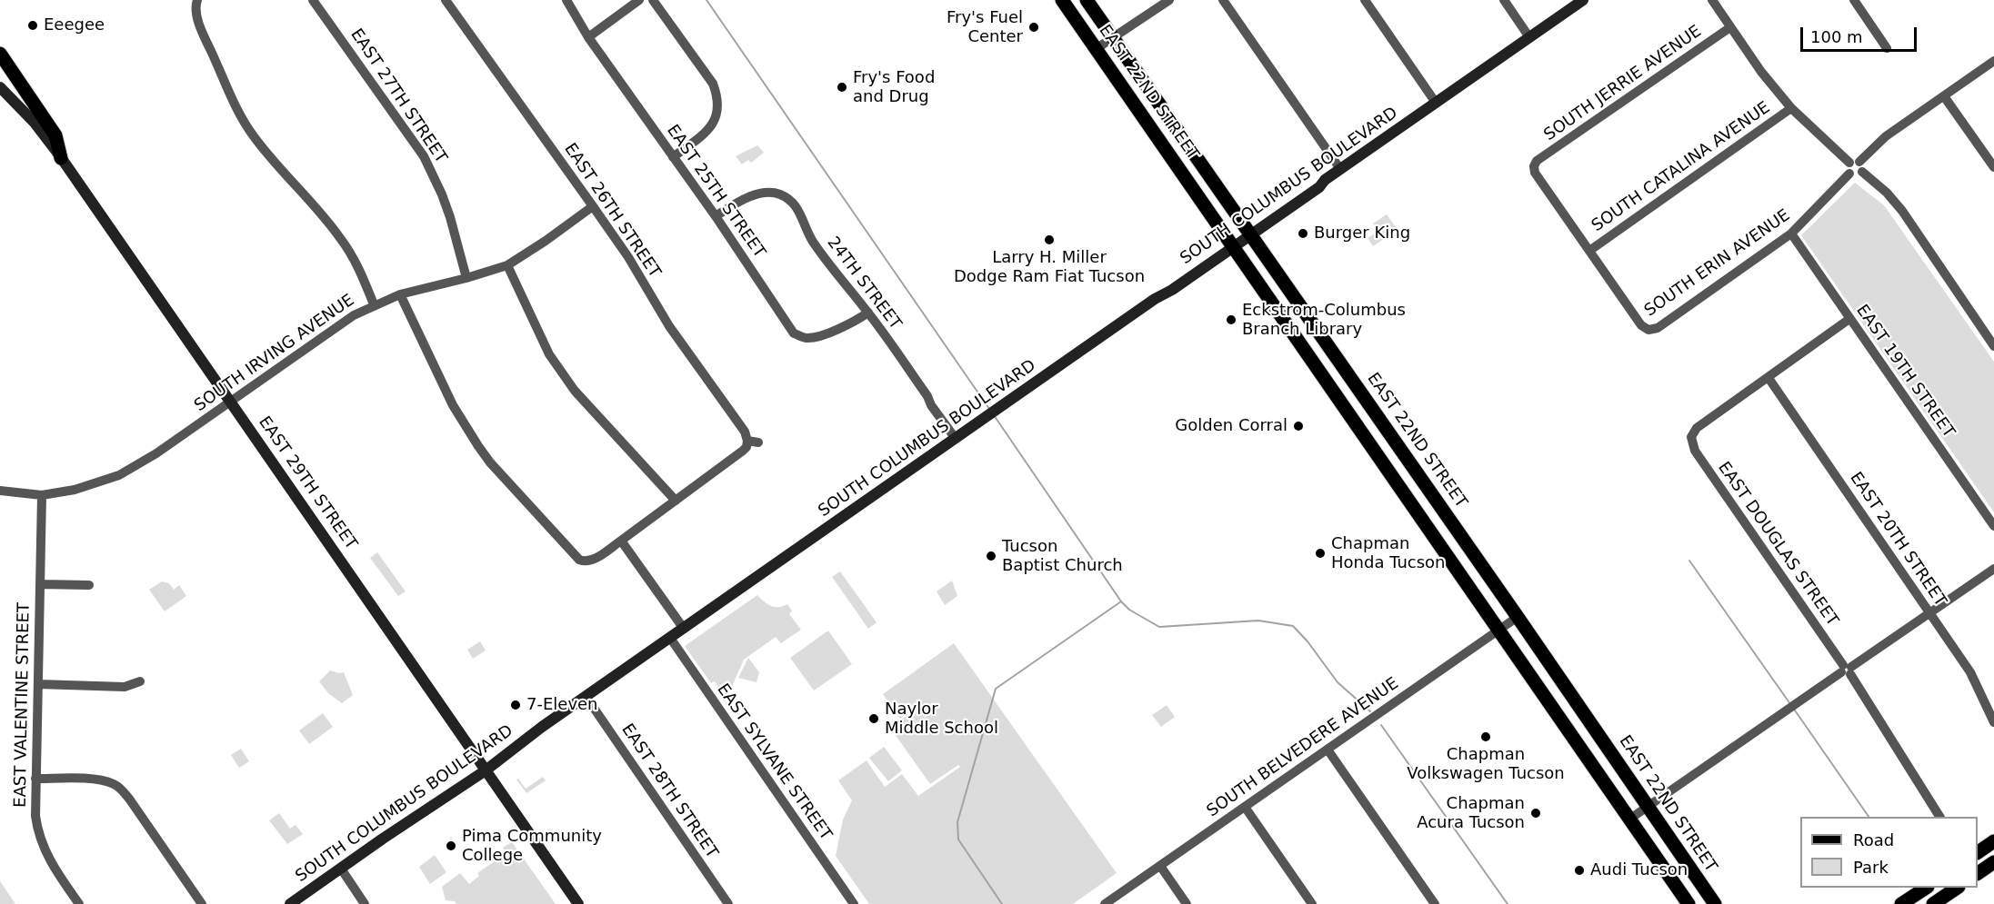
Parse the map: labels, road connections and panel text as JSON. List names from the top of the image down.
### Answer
{
  "streets": {
    "main road": ["EAST 22ND STREET"],
    "street": [
      "SOUTH JERRIE AVENUE",
      "EAST 27TH STREET",
      "SOUTH CATALINA AVENUE",
      "SOUTH COLUMBUS BOULEVARD",
      "EAST 25TH STREET",
      "EAST 26TH STREET",
      "SOUTH ERIN AVENUE",
      "24TH STREET",
      "SOUTH IRVING AVENUE",
      "EAST 19TH STREET",
      "EAST 29TH STREET",
      "EAST 20TH STREET",
      "EAST DOUGLAS STREET",
      "EAST VALENTINE STREET",
      "SOUTH BELVEDERE AVENUE",
      "EAST SYLVANE STREET",
      "EAST 28TH STREET"
    ]
  },
  "crossings": [
    ["SOUTH JERRIE AVENUE", "SOUTH CATALINA AVENUE"],
    ["SOUTH JERRIE AVENUE", "SOUTH ERIN AVENUE"],
    ["EAST 22ND STREET", "SOUTH COLUMBUS BOULEVARD"],
    ["EAST 22ND STREET", "SOUTH BELVEDERE AVENUE"],
    ["EAST 27TH STREET", "SOUTH IRVING AVENUE"],
    ["SOUTH CATALINA AVENUE", "SOUTH ERIN AVENUE"],
    ["SOUTH COLUMBUS BOULEVARD", "24TH STREET"],
    ["SOUTH COLUMBUS BOULEVARD", "EAST 29TH STREET"],
    ["SOUTH COLUMBUS BOULEVARD", "EAST SYLVANE STREET"],
    ["SOUTH COLUMBUS BOULEVARD", "EAST 28TH STREET"],
    ["EAST 25TH STREET", "24TH STREET"],
    ["EAST 26TH STREET", "SOUTH IRVING AVENUE"],
    ["SOUTH ERIN AVENUE", "EAST 19TH STREET"],
    ["SOUTH IRVING AVENUE", "EAST 29TH STREET"],
    ["SOUTH IRVING AVENUE", "EAST VALENTINE STREET"],
    ["EAST 20TH STREET", "EAST DOUGLAS STREET"]
  ],
  "places": [
    "Eeegee",
    "Fry's Fuel Center",
    "Fry's Food and Drug",
    "Burger King",
    "Larry H. Miller Dodge Ram Fiat Tucson",
    "Eckstrom-Columbus Branch Library",
    "Golden Corral",
    "Chapman Honda Tucson",
    "Tucson Baptist Church",
    "7-Eleven",
    "Naylor Middle School",
    "Chapman Volkswagen Tucson",
    "Chapman Acura Tucson",
    "Pima Community College",
    "Audi Tucson"
  ],
  "legend": ["Road", "Park"],
  "scale_bar": "100 m"
}
